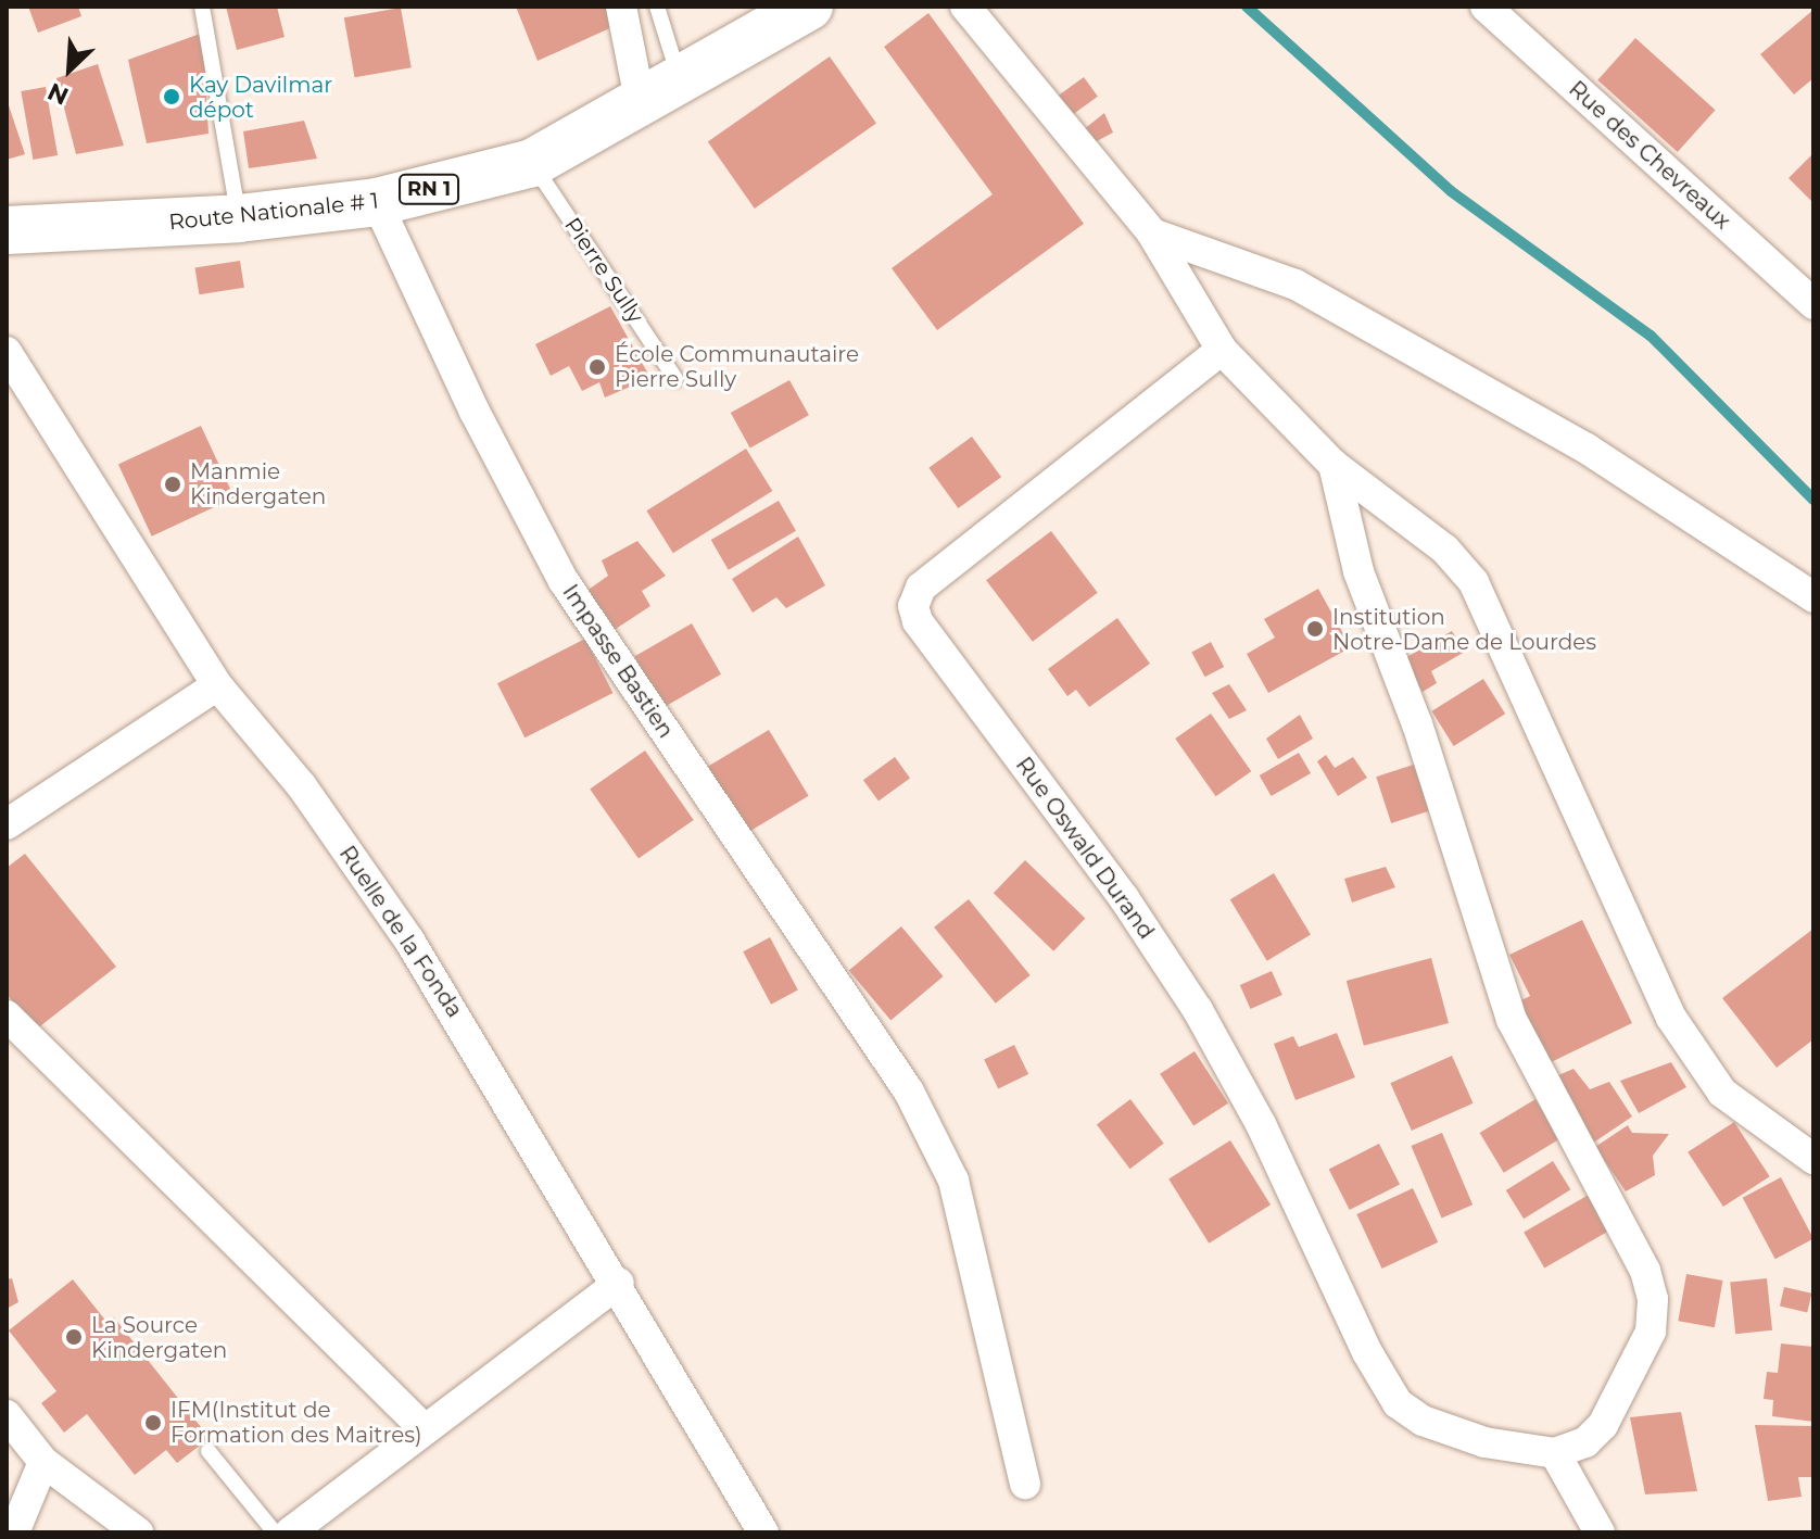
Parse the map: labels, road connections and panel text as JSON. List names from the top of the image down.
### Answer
{
  "streets": {
    "main road": ["RN 1", "Route Nationale # 1"],
    "street": [
      "Rue des Chevreaux",
      "Impasse Bastien",
      "Rue Oswald Durand",
      "Ruelle de la Fonda"
    ],
    "lane": ["Pierre Sully"]
  },
  "crossings": [
    ["Route Nationale # 1", "Pierre Sully"],
    ["Route Nationale # 1", "Impasse Bastien"]
  ],
  "places": [
    "Kay Davilmar dépot",
    "École Communautaire Pierre Sully",
    "Manmie Kindergaten",
    "Institution Notre-Dame de Lourdes",
    "La Source Kindergaten",
    "IFM(Institut de Formation des Maitres)"
  ],
  "north": "bottom left"
}
